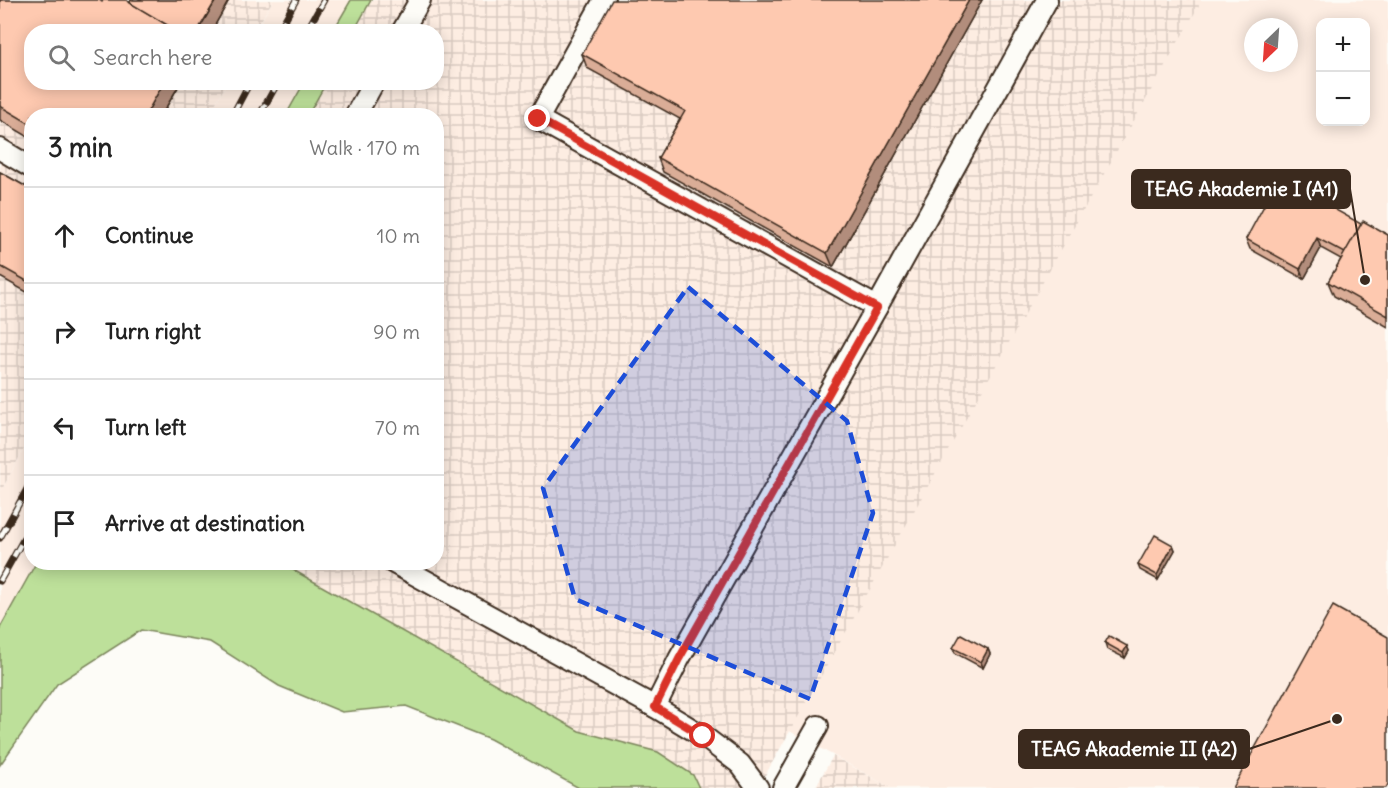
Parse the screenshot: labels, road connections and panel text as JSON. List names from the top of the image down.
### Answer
{
  "places": ["TEAG Akademie I (A1)", "TEAG Akademie II (A2)"],
  "north": "bottom left",
  "page": {
    "map_buttons": ["+", "−"],
    "search": "Search here",
    "heading": ["3 min", "Walk · 170 m"],
    "list": [
      ["Continue", "10 m"],
      ["Turn right", "90 m"],
      ["Turn left", "70 m"],
      "Arrive at destination"
    ]
  }
}
